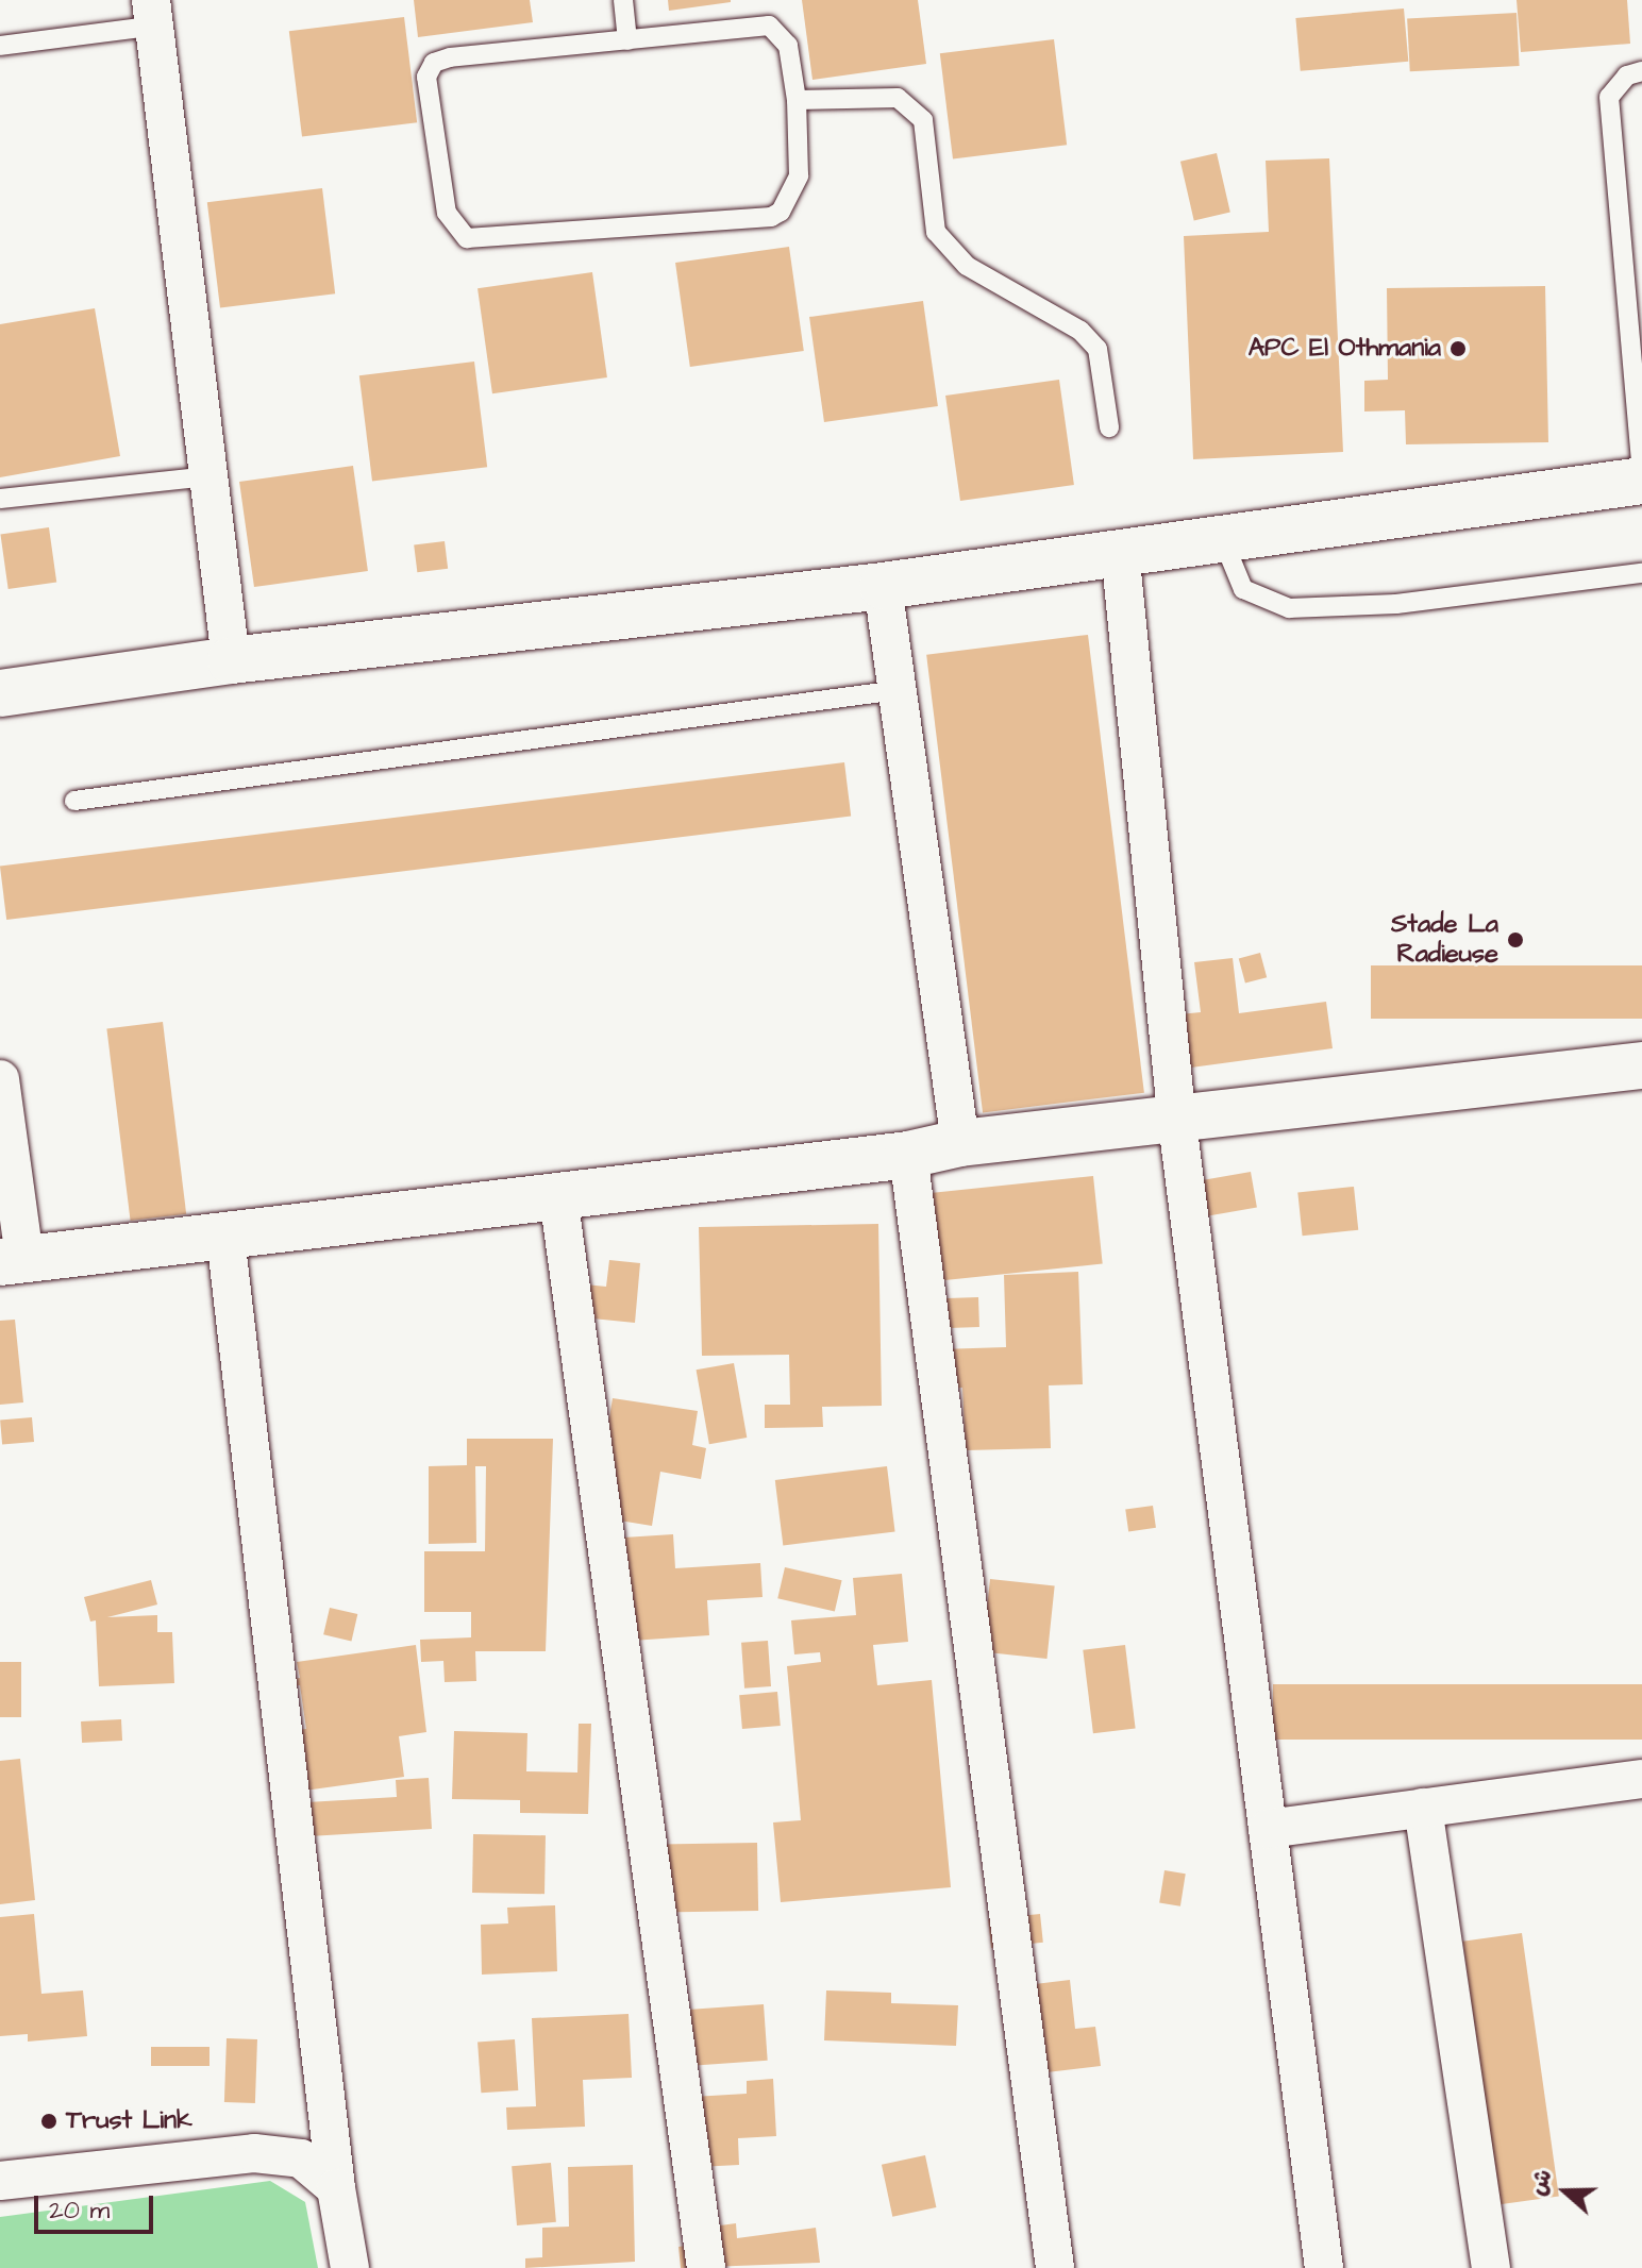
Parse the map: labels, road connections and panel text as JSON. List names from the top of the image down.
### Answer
{
  "places": ["APC El Othmania", "Stade La Radieuse", "Trust Link"],
  "scale_bar": "20 m",
  "north": "left"
}
